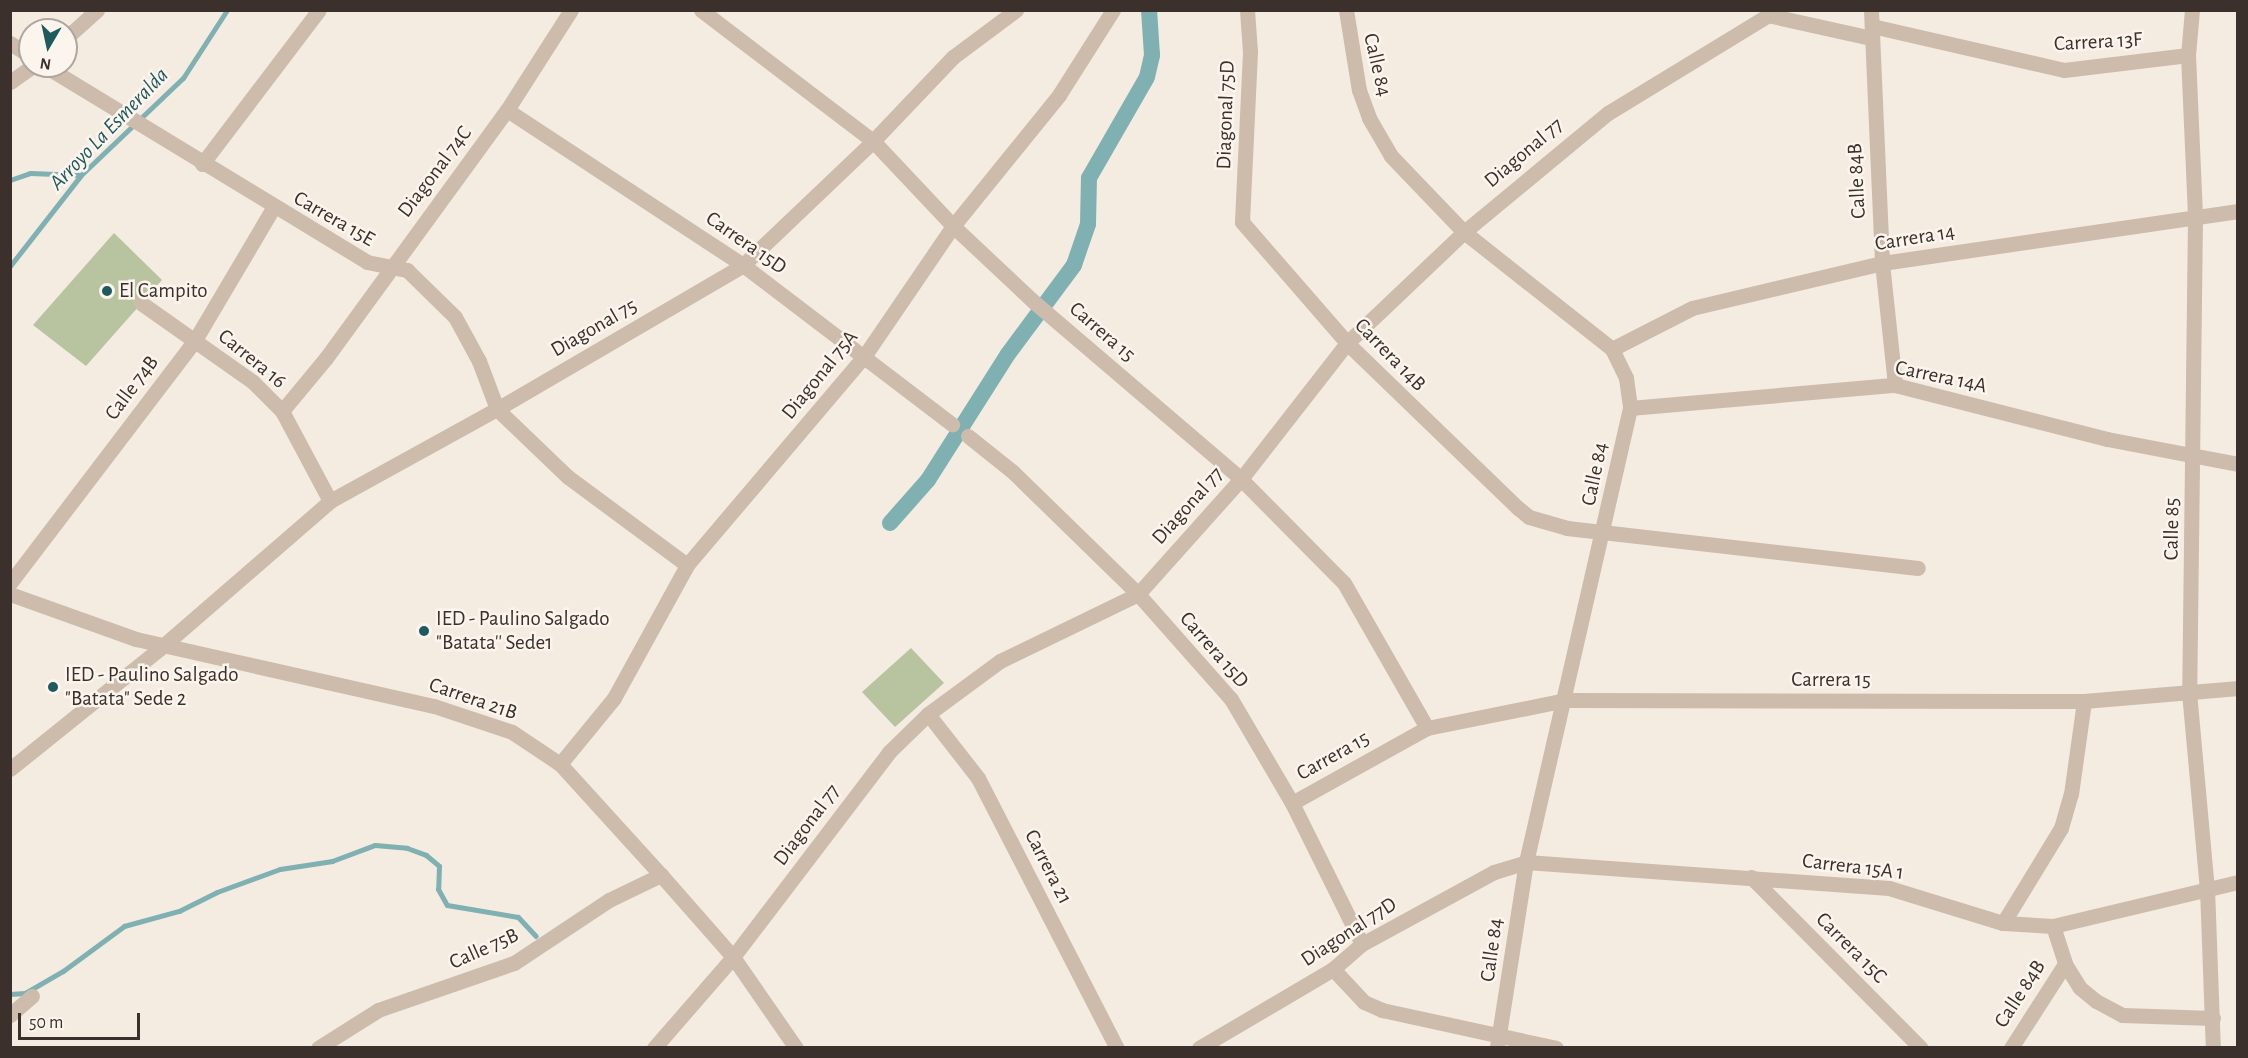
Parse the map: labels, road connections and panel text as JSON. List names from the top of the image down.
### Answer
{
  "streets": {
    "street": [
      "Carrera 13F",
      "Calle 84",
      "Diagonal 75D",
      "Diagonal 77",
      "Diagonal 74C",
      "Calle 84B",
      "Carrera 15E",
      "Carrera 14",
      "Carrera 15D",
      "Diagonal 75",
      "Carrera 15",
      "Carrera 14B",
      "Carrera 16",
      "Diagonal 75A",
      "Carrera 14A",
      "Calle 74B",
      "Calle 85",
      "Carrera 21B",
      "Carrera 21",
      "Carrera 15A 1",
      "Diagonal 77D",
      "Carrera 15C",
      "Calle 75B"
    ]
  },
  "crossings": [
    ["Carrera 13F", "Diagonal 77"],
    ["Carrera 13F", "Calle 84B"],
    ["Carrera 13F", "Calle 85"],
    ["Calle 84", "Diagonal 77"],
    ["Calle 84", "Carrera 14"],
    ["Calle 84", "Carrera 15"],
    ["Calle 84", "Carrera 14B"],
    ["Calle 84", "Carrera 14A"],
    ["Calle 84", "Carrera 15A 1"],
    ["Calle 84", "Diagonal 77D"],
    ["Diagonal 75D", "Carrera 14B"],
    ["Diagonal 77", "Carrera 15D"],
    ["Diagonal 77", "Carrera 15"],
    ["Diagonal 77", "Carrera 14B"],
    ["Diagonal 77", "Carrera 21B"],
    ["Diagonal 77", "Carrera 21"],
    ["Diagonal 74C", "Carrera 15E"],
    ["Diagonal 74C", "Carrera 15D"],
    ["Diagonal 74C", "Carrera 16"],
    ["Calle 84B", "Carrera 14"],
    ["Calle 84B", "Carrera 14A"],
    ["Carrera 15E", "Diagonal 75"],
    ["Carrera 15E", "Diagonal 75A"],
    ["Carrera 15E", "Calle 74B"],
    ["Carrera 14", "Calle 85"],
    ["Carrera 15D", "Diagonal 75"],
    ["Carrera 15D", "Carrera 15"],
    ["Carrera 15D", "Diagonal 75A"],
    ["Carrera 15D", "Diagonal 77D"],
    ["Diagonal 75", "Carrera 15"],
    ["Diagonal 75", "Carrera 16"],
    ["Diagonal 75", "Carrera 21B"],
    ["Carrera 15", "Diagonal 75A"],
    ["Carrera 15", "Calle 85"],
    ["Carrera 16", "Calle 74B"],
    ["Diagonal 75A", "Carrera 21B"],
    ["Carrera 14A", "Calle 85"],
    ["Calle 85", "Carrera 15A 1"],
    ["Carrera 21B", "Calle 75B"],
    ["Carrera 15A 1", "Diagonal 77D"],
    ["Carrera 15A 1", "Carrera 15C"]
  ],
  "water": ["Arroyo La Esmeralda"],
  "places": ["El Campito", "IED - Paulino Salgado \"Batata'' Sede1", "IED - Paulino Salgado \"Batata\" Sede 2"],
  "scale_bar": "50 m",
  "north": "bottom"
}
